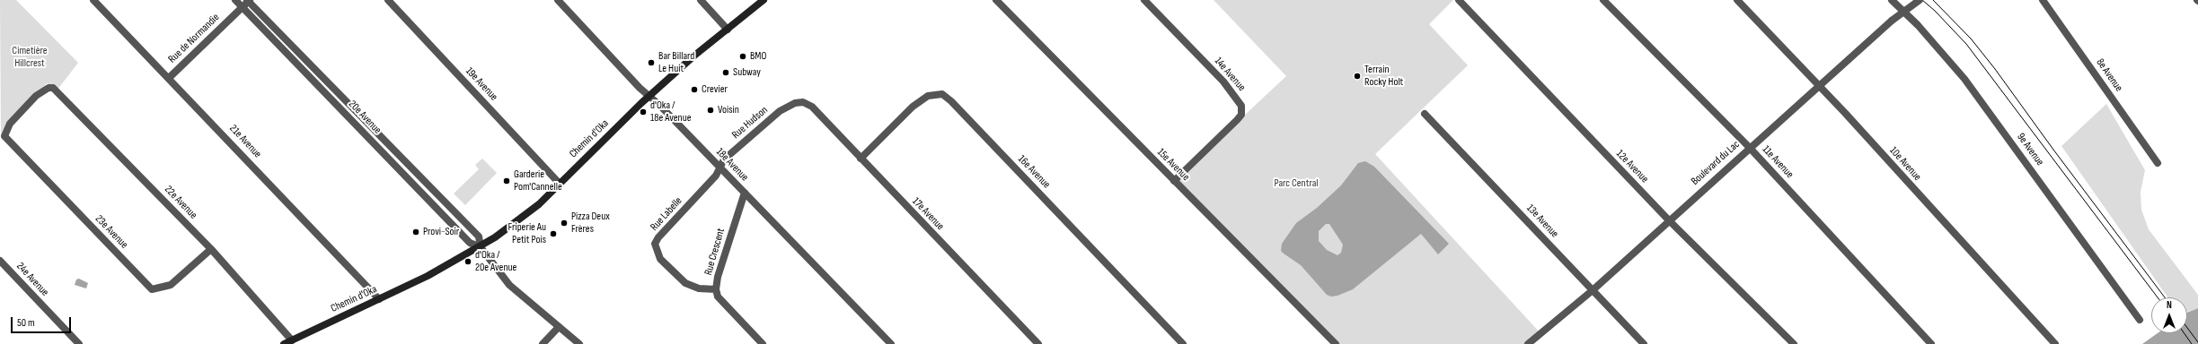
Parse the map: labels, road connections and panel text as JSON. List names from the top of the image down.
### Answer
{
  "streets": {
    "main road": ["Chemin d'Oka"],
    "street": [
      "Rue de Normandie",
      "14e Avenue",
      "8e Avenue",
      "19e Avenue",
      "20e Avenue",
      "Rue Hudson",
      "21e Avenue",
      "9e Avenue",
      "11e Avenue",
      "Boulevard du Lac",
      "10e Avenue",
      "18e Avenue",
      "15e Avenue",
      "12e Avenue",
      "16e Avenue",
      "22e Avenue",
      "Rue Labelle",
      "17e Avenue",
      "13e Avenue",
      "23e Avenue",
      "Rue Crescent",
      "24e Avenue"
    ]
  },
  "crossings": [
    ["Rue de Normandie", "20e Avenue"],
    ["Rue de Normandie", "21e Avenue"],
    ["14e Avenue", "15e Avenue"],
    ["19e Avenue", "Chemin d'Oka"],
    ["20e Avenue", "Chemin d'Oka"],
    ["Rue Hudson", "18e Avenue"],
    ["Rue Hudson", "Rue Labelle"],
    ["Rue Hudson", "17e Avenue"],
    ["Chemin d'Oka", "21e Avenue"],
    ["Chemin d'Oka", "18e Avenue"],
    ["Chemin d'Oka", "22e Avenue"],
    ["11e Avenue", "Boulevard du Lac"],
    ["Boulevard du Lac", "10e Avenue"],
    ["Boulevard du Lac", "12e Avenue"],
    ["Boulevard du Lac", "13e Avenue"],
    ["18e Avenue", "Rue Labelle"],
    ["18e Avenue", "Rue Crescent"],
    ["16e Avenue", "17e Avenue"],
    ["22e Avenue", "23e Avenue"],
    ["Rue Labelle", "Rue Crescent"]
  ],
  "parks": ["Cimetière Hillcrest", "Parc Central"],
  "places": [
    "BMO",
    "Bar Billard Le Huit",
    "Subway",
    "Terrain Rocky Holt",
    "Crevier",
    "Voisin",
    "d'Oka / 18e Avenue",
    "Garderie Pom'Cannelle",
    "Pizza Deux Frères",
    "Provi-Soir",
    "Friperie Au Petit Pois",
    "d'Oka / 20e Avenue"
  ],
  "scale_bar": "50 m",
  "north": "top"
}
